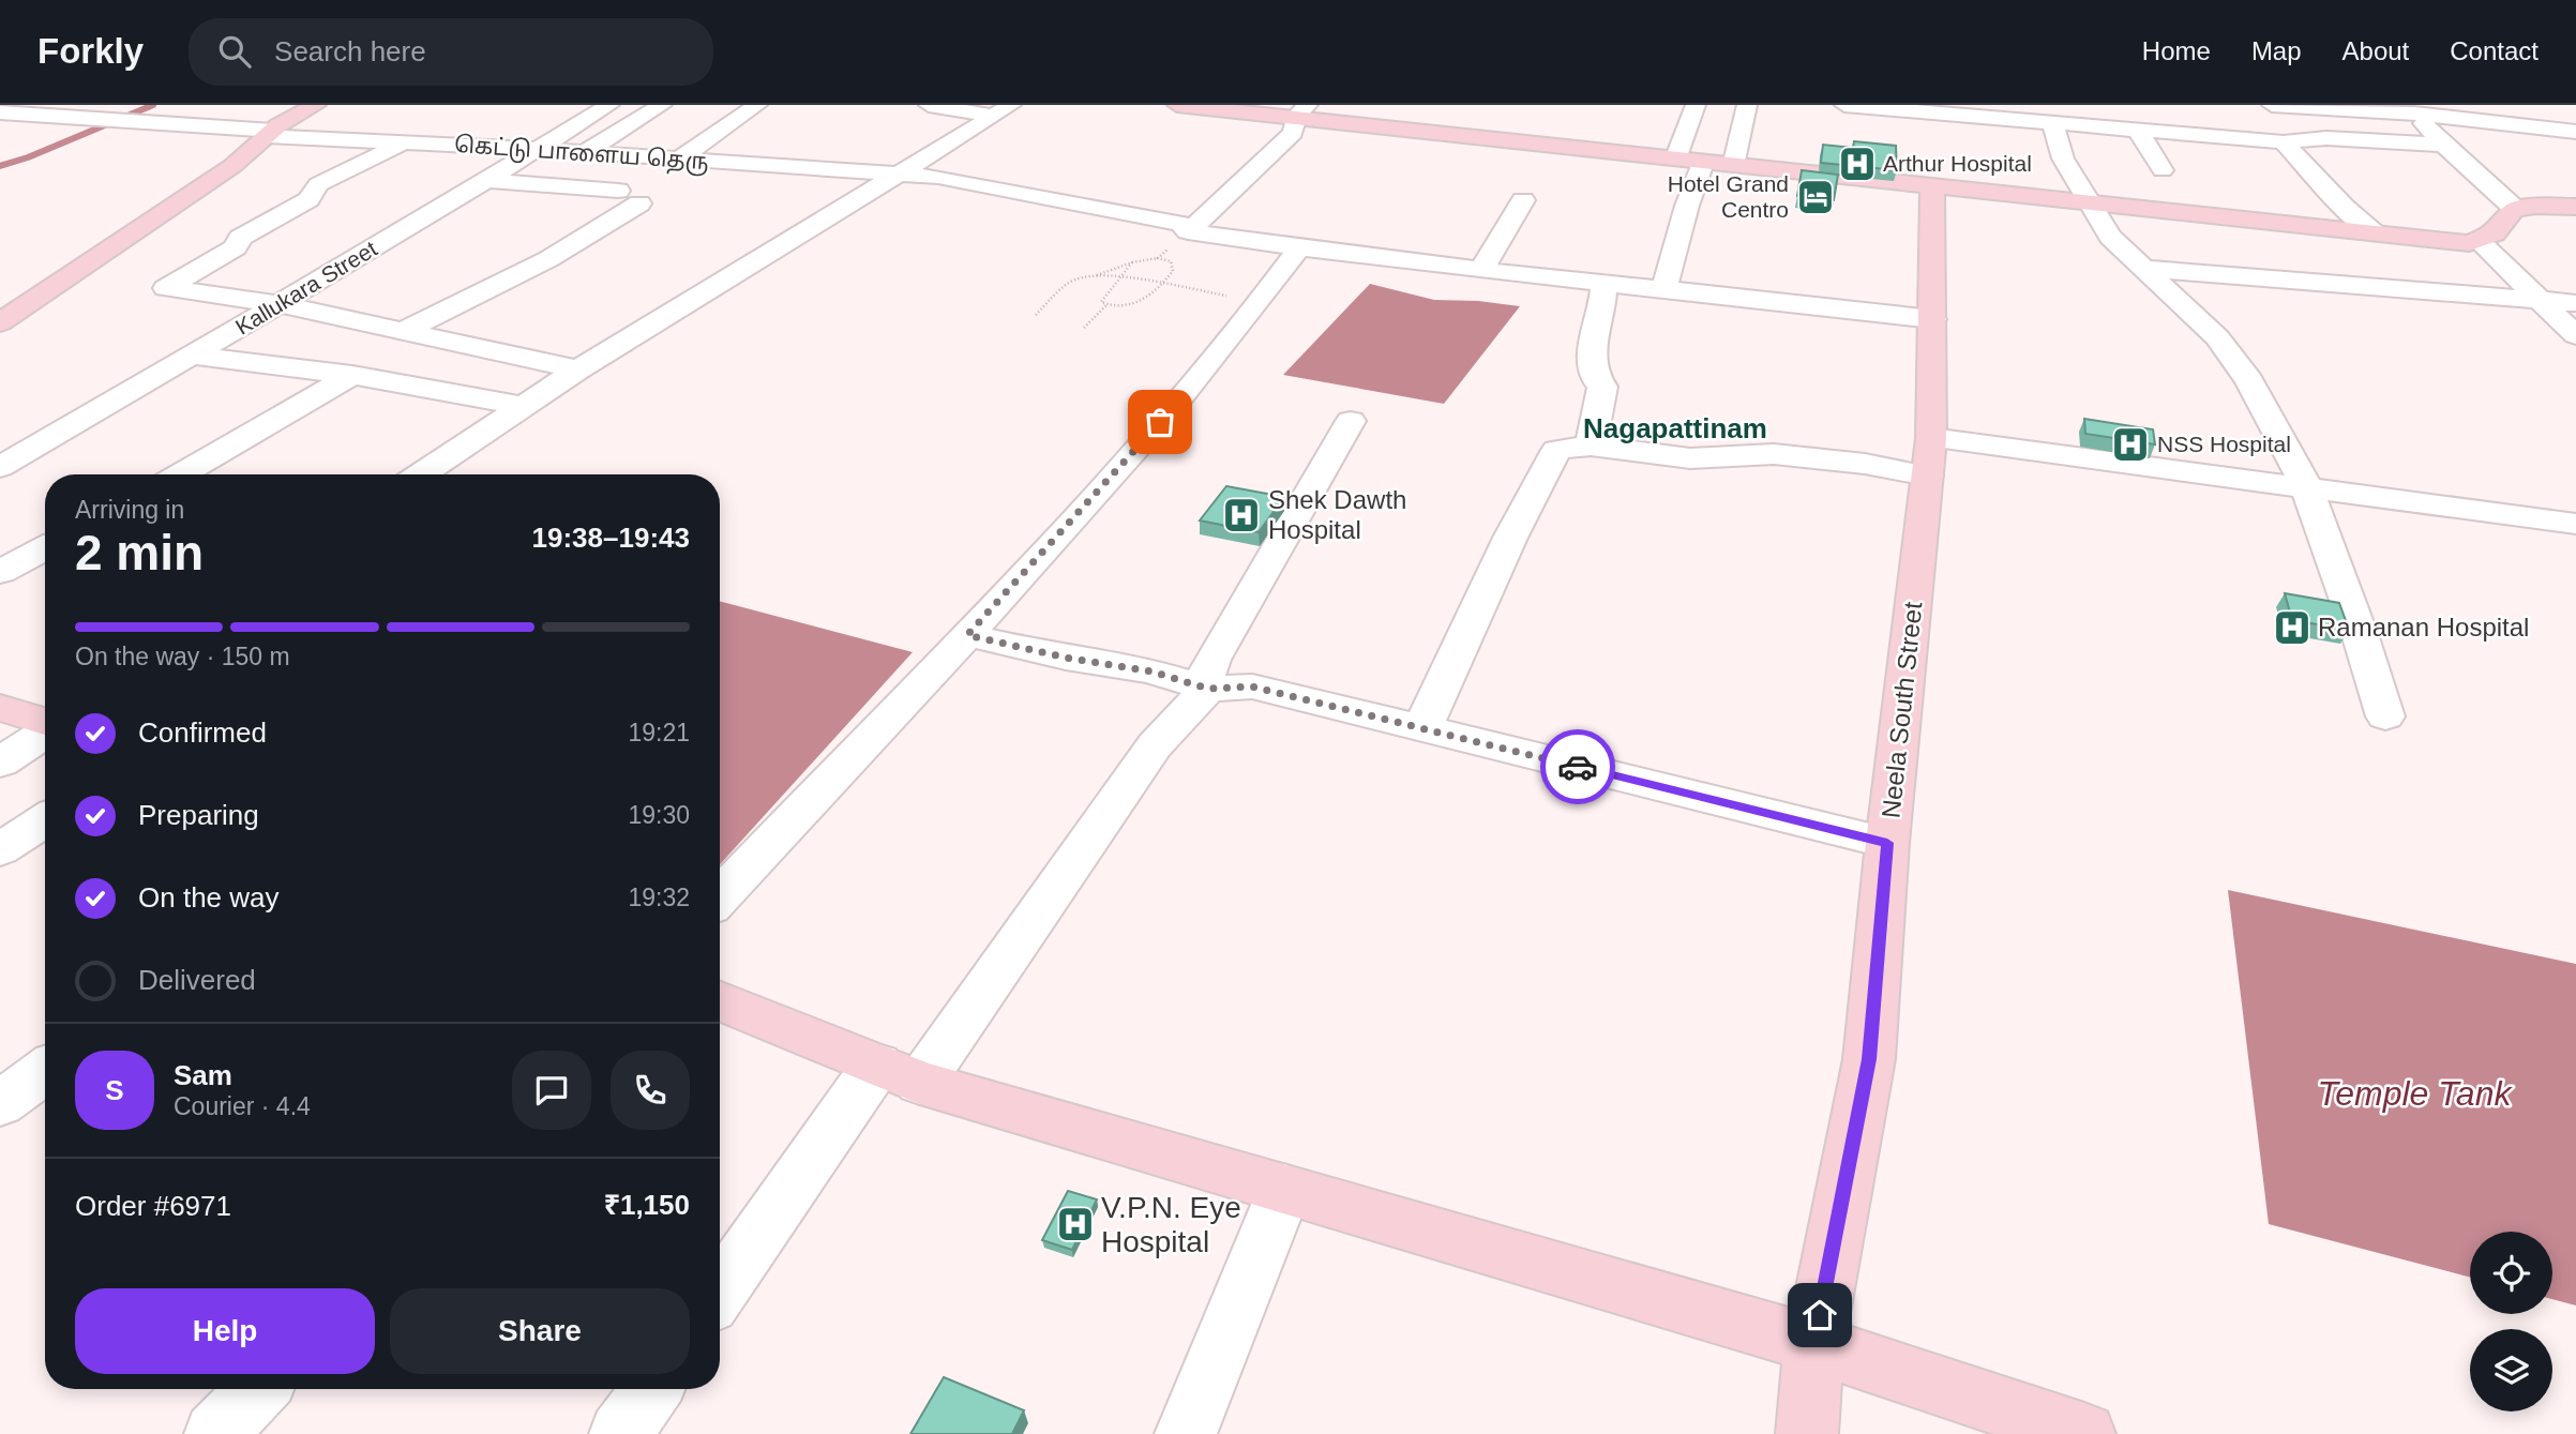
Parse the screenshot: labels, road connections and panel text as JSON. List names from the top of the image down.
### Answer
{
  "streets": {
    "street": ["கெட்டு பாளைய தெரு", "Kallukara Street", "Neela South Street"]
  },
  "crossings": [
    ["கெட்டு பாளைய தெரு", "Kallukara Street"],
    ["கெட்டு பாளைய தெரு", "Neela South Street"]
  ],
  "districts": ["Nagapattinam"],
  "water": ["Temple Tank"],
  "places": {
    "hospital": [
      "Arthur Hospital",
      "NSS Hospital",
      "Shek Dawth Hospital",
      "Ramanan Hospital",
      "V.P.N. Eye Hospital"
    ],
    "hotel": ["Hotel Grand Centro"]
  },
  "page": {
    "header": "Forkly",
    "search": "Search here",
    "nav": [
      "Home",
      "Map",
      "About",
      "Contact"
    ],
    "heading": ["2 min", "Arriving in", "19:38–19:43"],
    "panel": [
      "Sam",
      "Courier · 4.4",
      "Order #6971",
      "₹1,150"
    ],
    "bar": "On the way · 150 m",
    "list": [
      ["Confirmed", "19:21"],
      ["Preparing", "19:30"],
      ["On the way", "19:32"],
      "Delivered"
    ],
    "round": "S",
    "buttons": ["Help", "Share"]
  }
}
